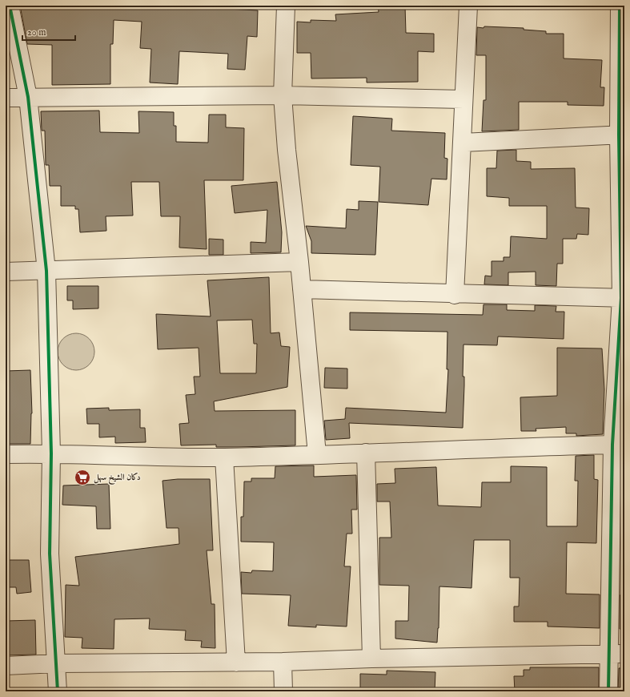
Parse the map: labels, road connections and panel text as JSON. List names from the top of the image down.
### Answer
{
  "places": {
    "supermarket": ["دكان الشيخ سهل"]
  },
  "scale_bar": "20 m"
}
